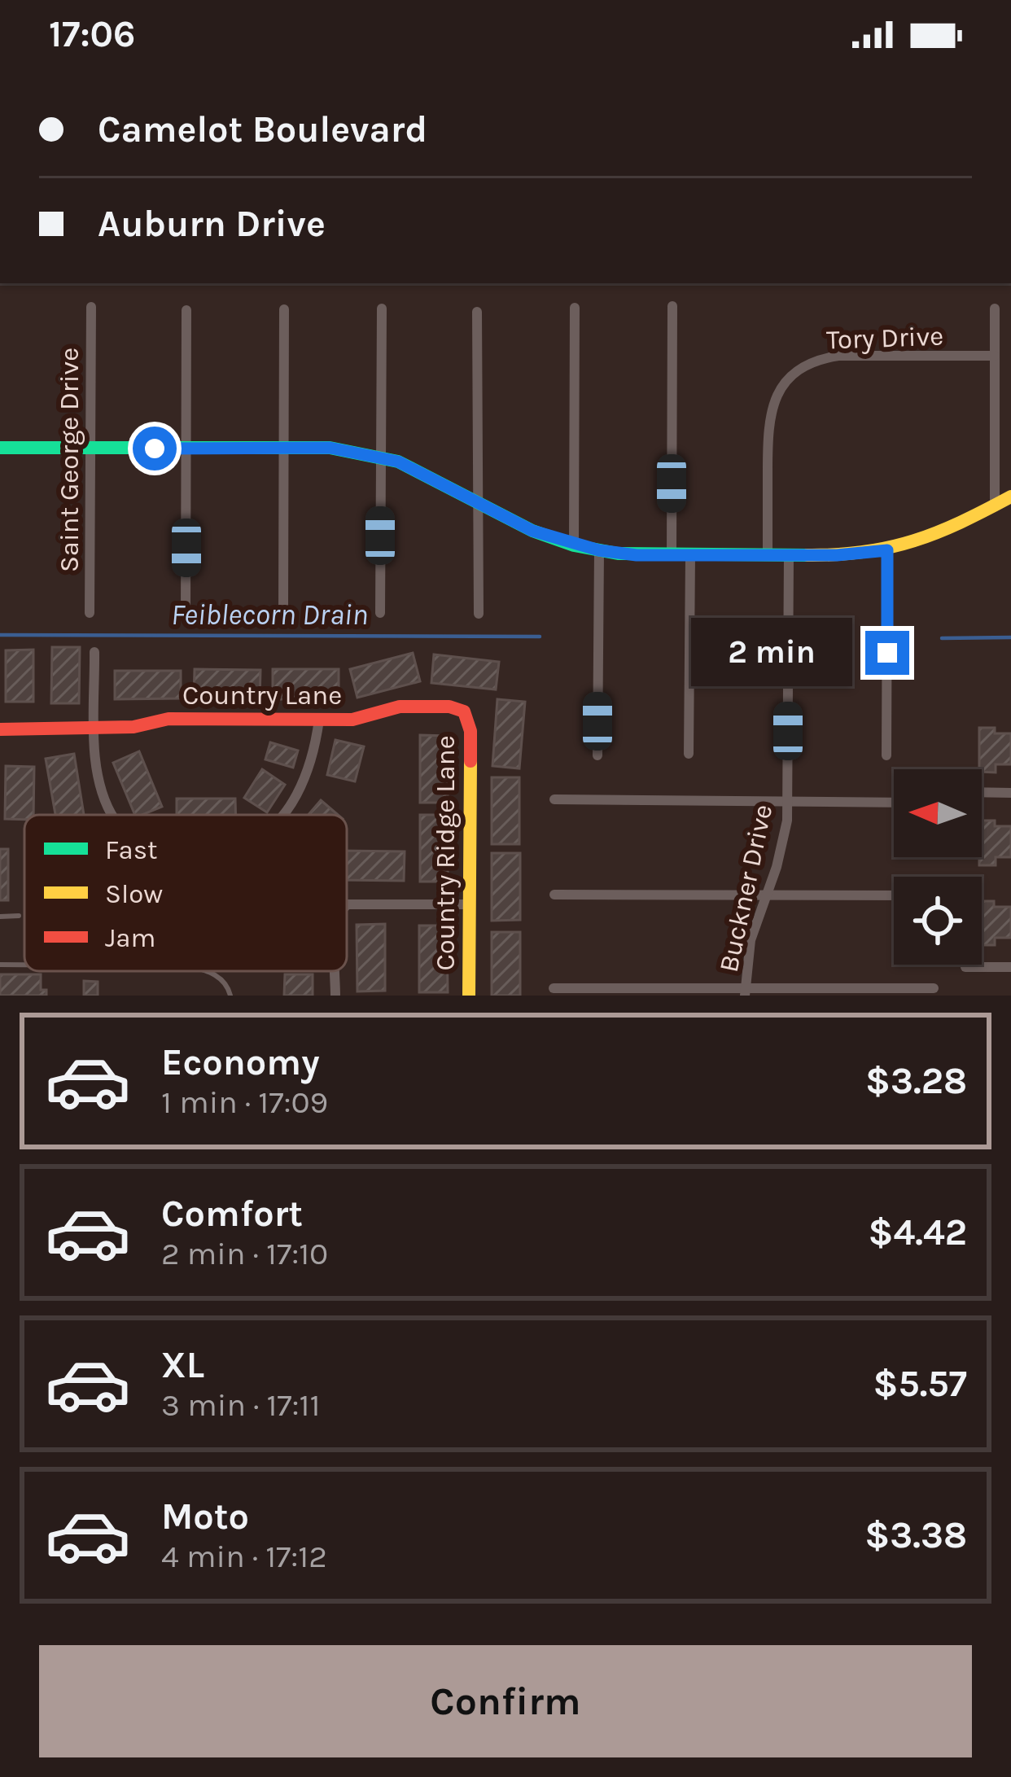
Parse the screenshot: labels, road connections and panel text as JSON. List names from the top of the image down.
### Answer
{
  "streets": {
    "street": [
      "Tory Drive",
      "Saint George Drive",
      "Country Lane",
      "Country Ridge Lane",
      "Buckner Drive"
    ]
  },
  "crossings": [
    ["Country Lane", "Country Ridge Lane"]
  ],
  "water": ["Feiblecorn Drain"],
  "legend": ["Fast", "Slow", "Jam"],
  "north": "left",
  "page": {
    "status": "17:06",
    "banner": ["Camelot Boulevard", "Auburn Drive"],
    "bubble": "2 min",
    "list": [
      {
        "name": "Economy",
        "note": "1 min · 17:09",
        "value": "$3.28"
      },
      {
        "name": "Comfort",
        "note": "2 min · 17:10",
        "value": "$4.42"
      },
      {
        "name": "XL",
        "note": "3 min · 17:11",
        "value": "$5.57"
      },
      {
        "name": "Moto",
        "note": "4 min · 17:12",
        "value": "$3.38"
      }
    ],
    "buttons": "Confirm"
  }
}
